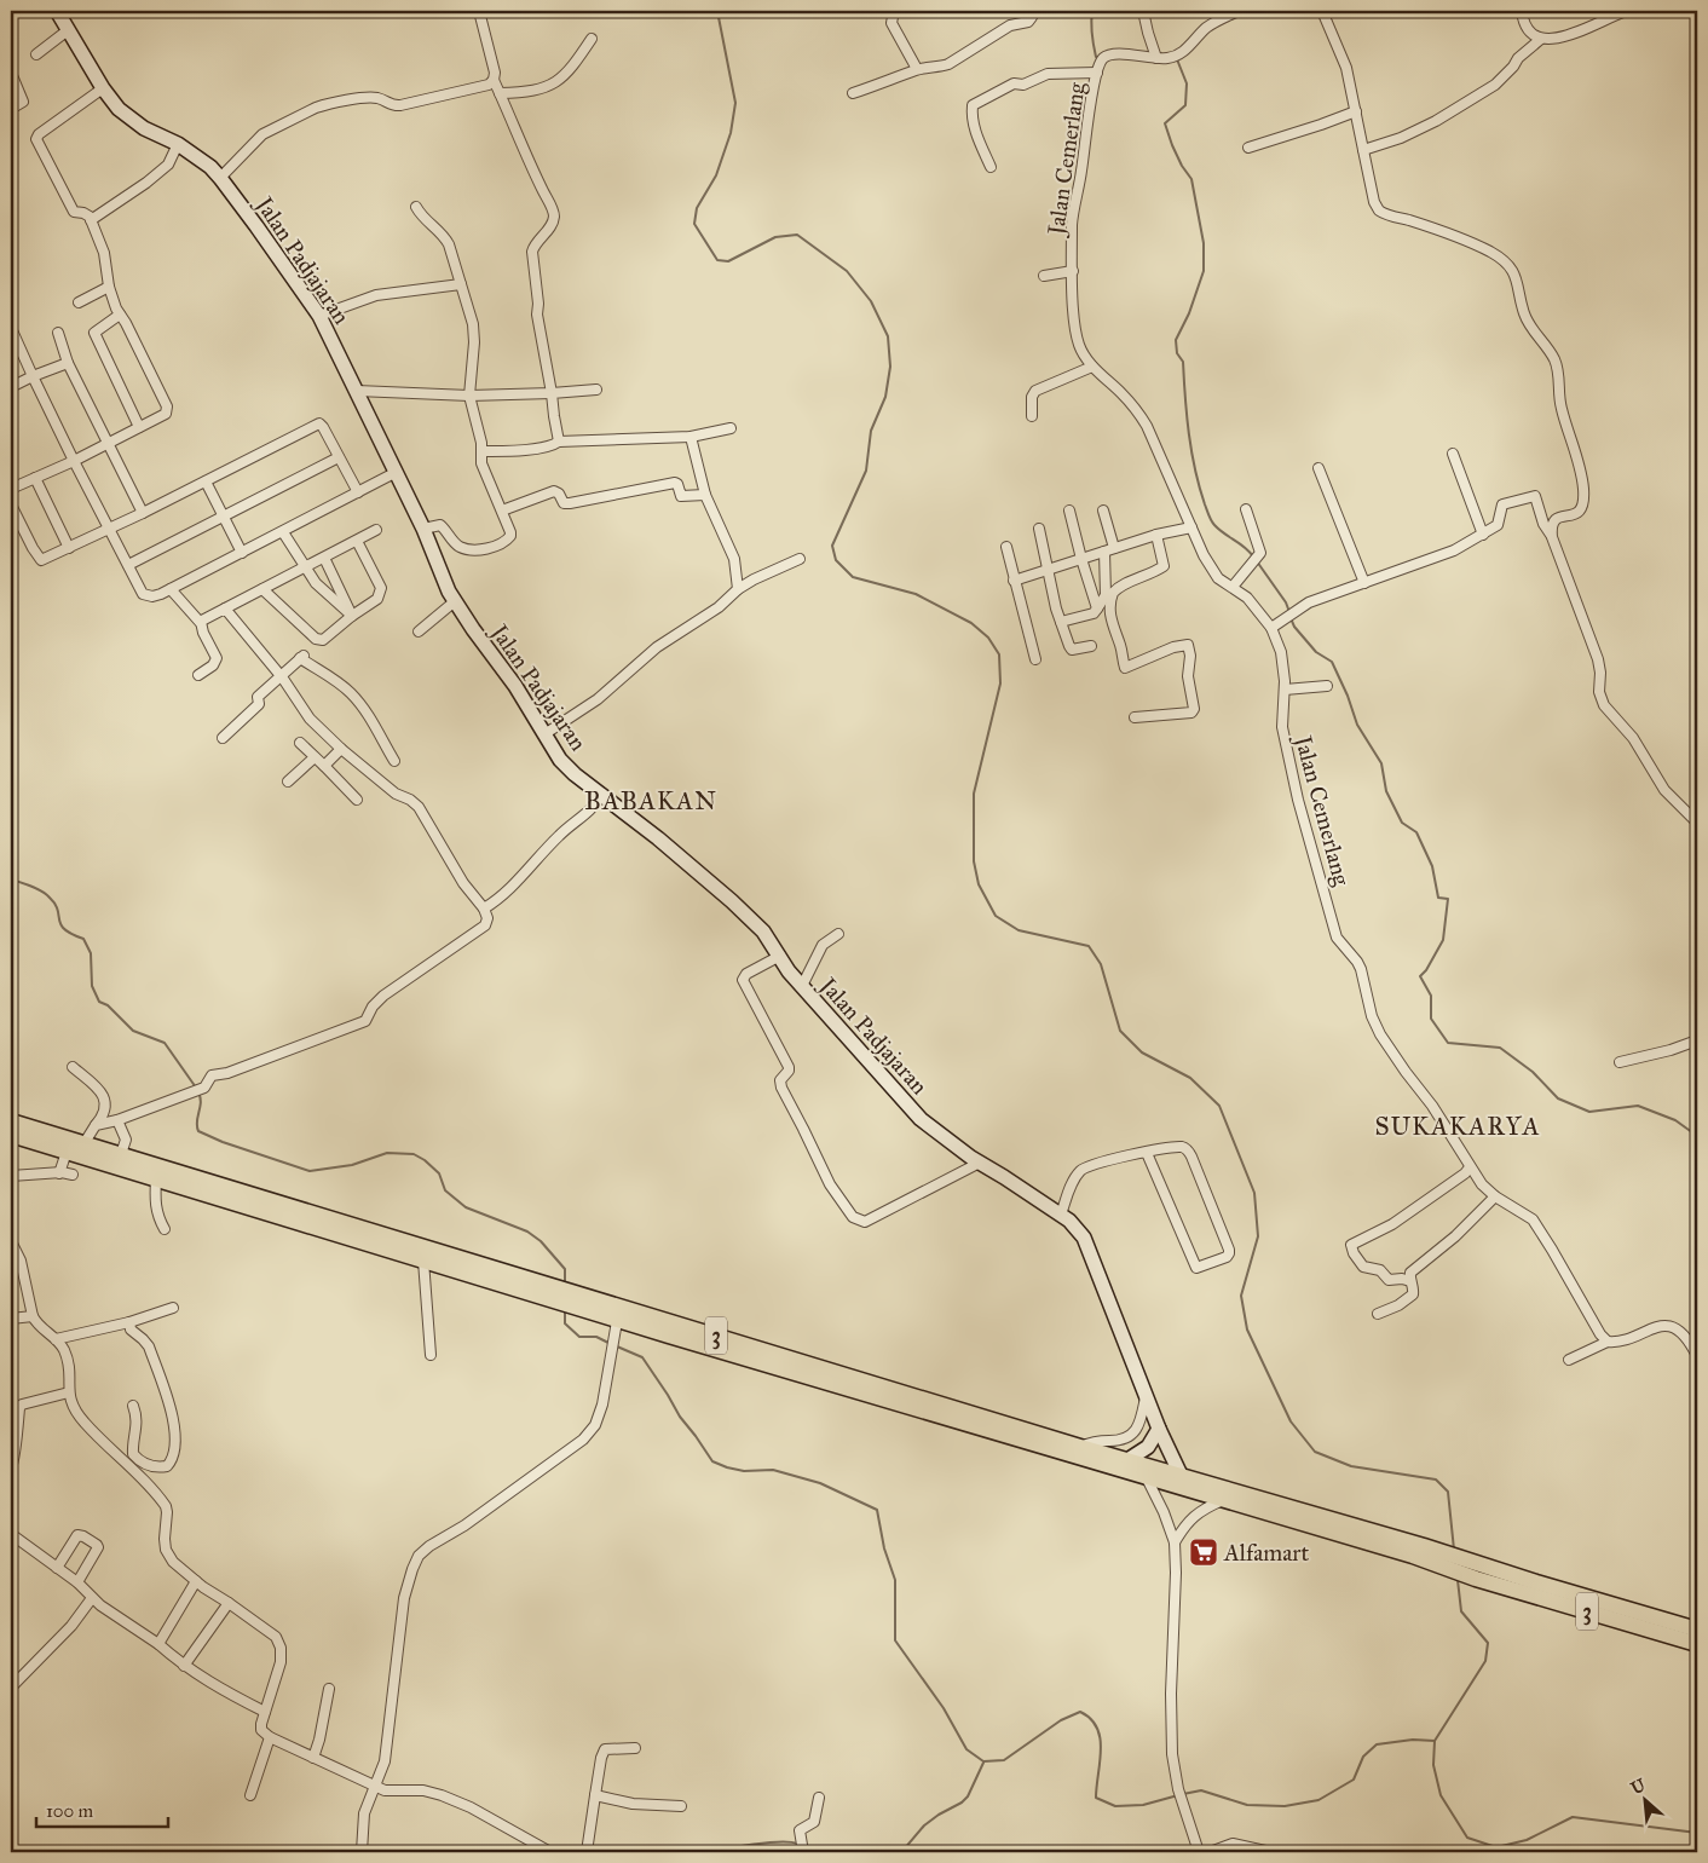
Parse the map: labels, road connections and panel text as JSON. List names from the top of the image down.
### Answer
{
  "streets": {
    "main road": ["3"],
    "street": ["Jalan Cemerlang", "Jalan Padjajaran"]
  },
  "crossings": [
    ["Jalan Padjajaran", "3"]
  ],
  "districts": ["BABAKAN", "SUKAKARYA"],
  "places": {
    "supermarket": ["Alfamart"]
  },
  "scale_bar": "100 m",
  "north": "top left"
}
